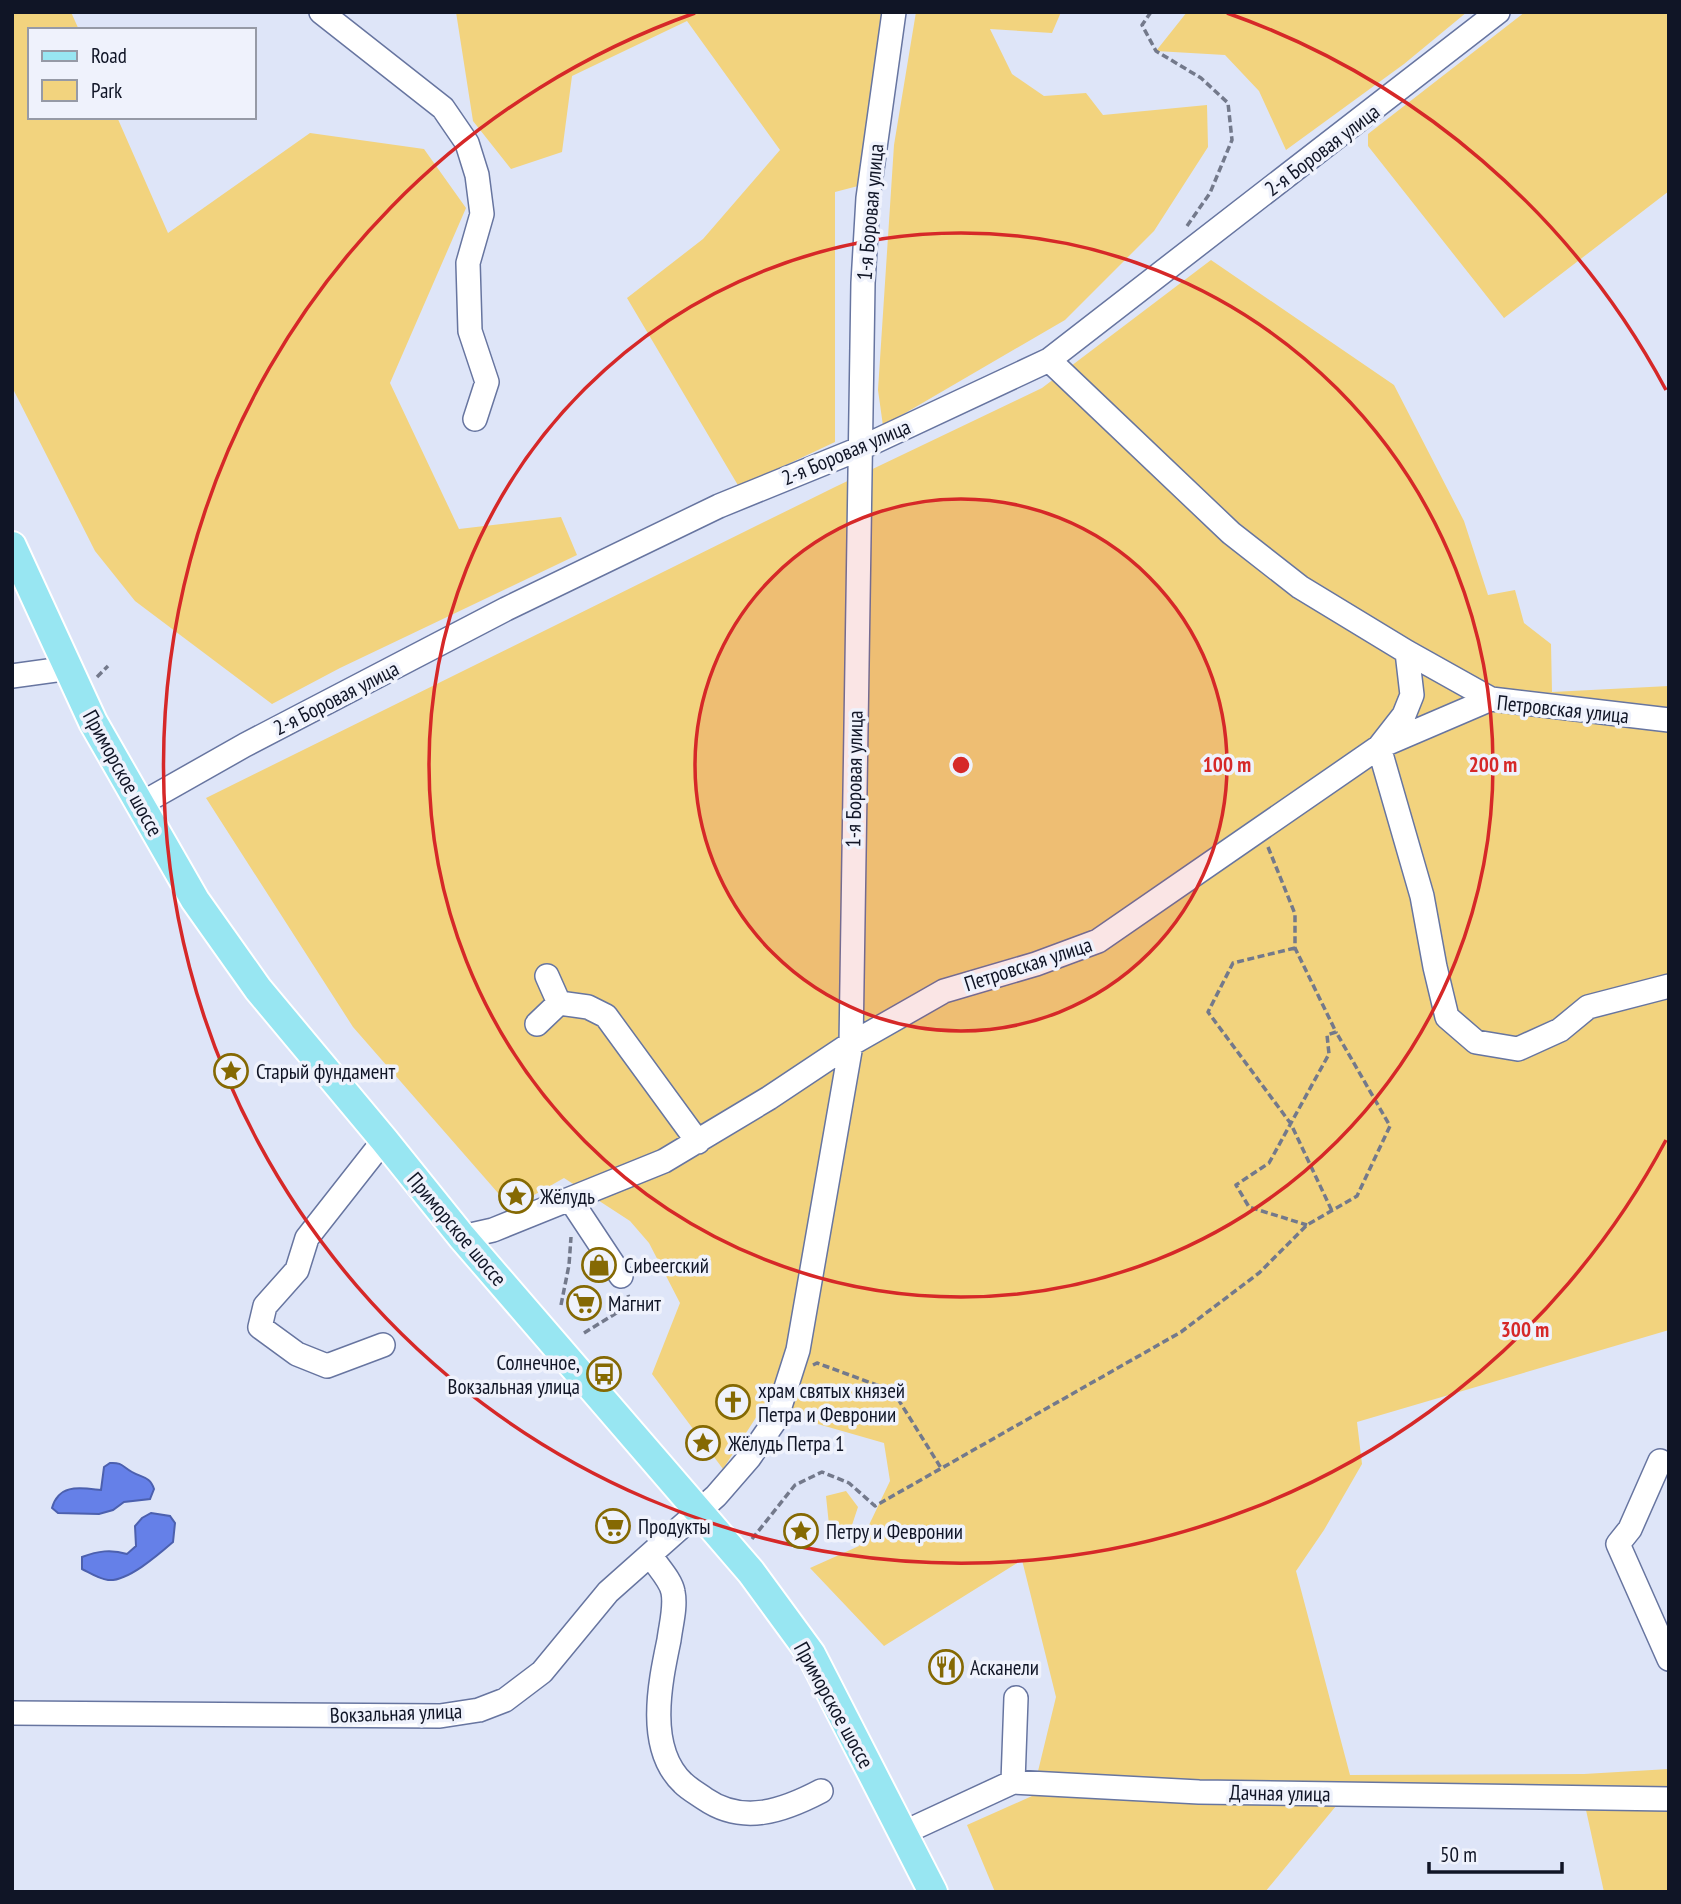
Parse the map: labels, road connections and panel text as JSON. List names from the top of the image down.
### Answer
{
  "streets": {
    "main road": ["Приморское шоссе"],
    "street": [
      "2-я Боровая улица",
      "1-я Боровая улица",
      "Петровская улица",
      "Вокзальная улица",
      "Дачная улица"
    ]
  },
  "crossings": [
    ["2-я Боровая улица", "1-я Боровая улица"],
    ["2-я Боровая улица", "Приморское шоссе"],
    ["1-я Боровая улица", "Петровская улица"],
    ["1-я Боровая улица", "Приморское шоссе"],
    ["1-я Боровая улица", "Вокзальная улица"],
    ["Петровская улица", "Приморское шоссе"],
    ["Приморское шоссе", "Вокзальная улица"],
    ["Приморское шоссе", "Дачная улица"]
  ],
  "places": {
    "place": [
      "Старый фундамент",
      "Жёлудь",
      "Жёлудь Петра 1",
      "Петру и Февронии"
    ],
    "shop": ["Сиbeerский"],
    "supermarket": ["Магнит", "Продукты"],
    "bus stop": ["Солнечное, Вокзальная улица"],
    "church": ["храм святых князей Петра и Февронии"],
    "restaurant": ["Асканели"]
  },
  "legend": ["Road", "Park"],
  "scale_bar": "50 m",
  "rings": ["100 m", "200 m", "300 m"]
}
